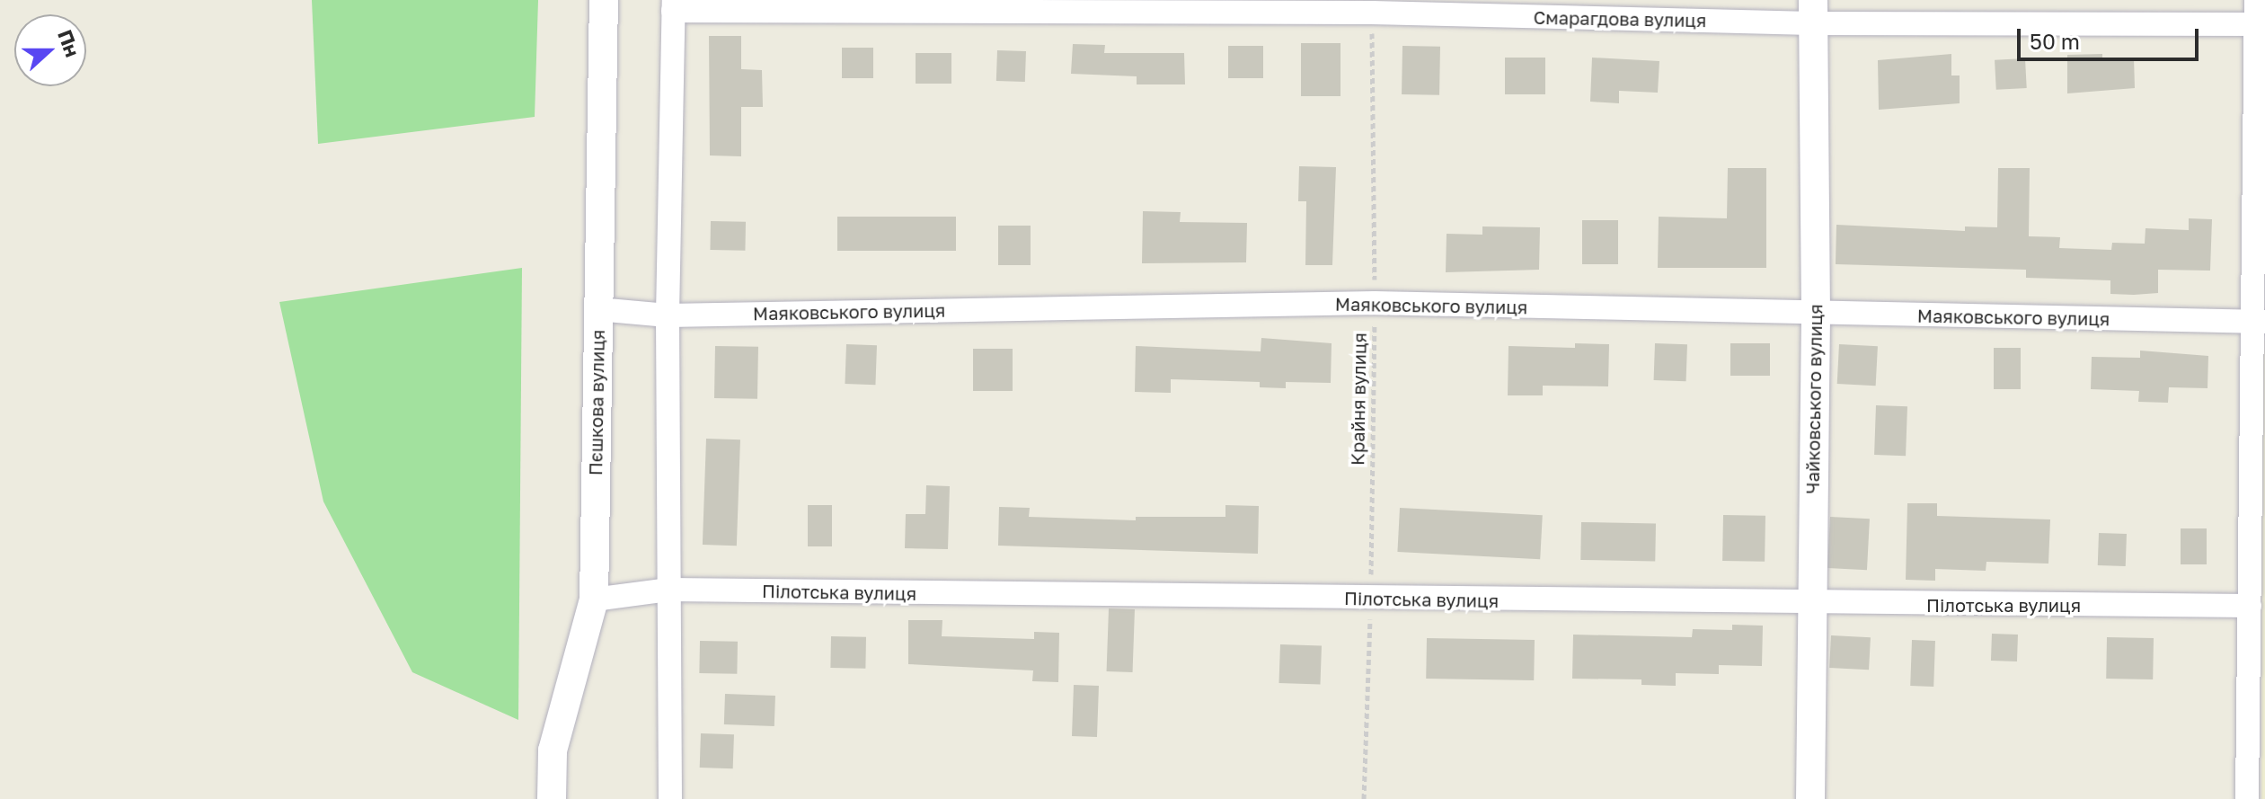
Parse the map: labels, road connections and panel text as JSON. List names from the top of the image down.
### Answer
{
  "streets": {
    "street": [
      "Смарагдова вулиця",
      "Маяковського вулиця",
      "Чайковського вулиця",
      "Пєшкова вулиця",
      "Пілотська вулиця"
    ],
    "path": ["Крайня вулиця"]
  },
  "crossings": [
    ["Смарагдова вулиця", "Крайня вулиця"],
    ["Смарагдова вулиця", "Чайковського вулиця"],
    ["Маяковського вулиця", "Крайня вулиця"],
    ["Маяковського вулиця", "Чайковського вулиця"],
    ["Маяковського вулиця", "Пєшкова вулиця"],
    ["Крайня вулиця", "Пілотська вулиця"],
    ["Чайковського вулиця", "Пілотська вулиця"],
    ["Пєшкова вулиця", "Пілотська вулиця"]
  ],
  "scale_bar": "50 m",
  "north": "right"
}
